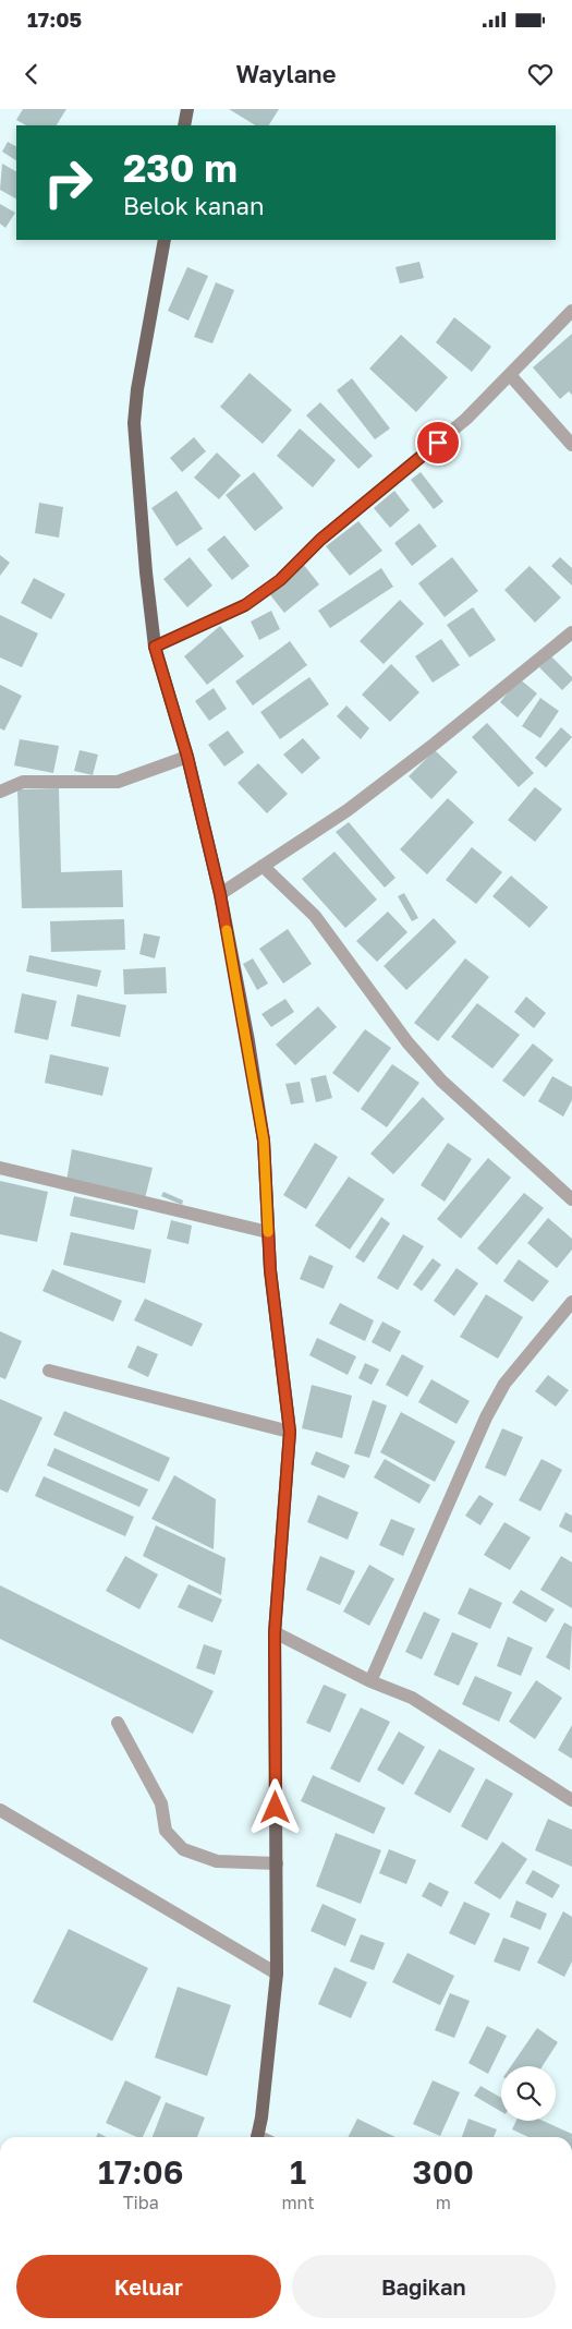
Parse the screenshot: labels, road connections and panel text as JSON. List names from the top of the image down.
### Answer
{
  "page": {
    "status": "17:05",
    "header": "Waylane",
    "turn": ["230 m", "Belok kanan"],
    "eta": [
      "17:06",
      "Tiba",
      "1",
      "mnt",
      "300",
      "m"
    ],
    "buttons": ["Keluar", "Bagikan"]
  }
}
